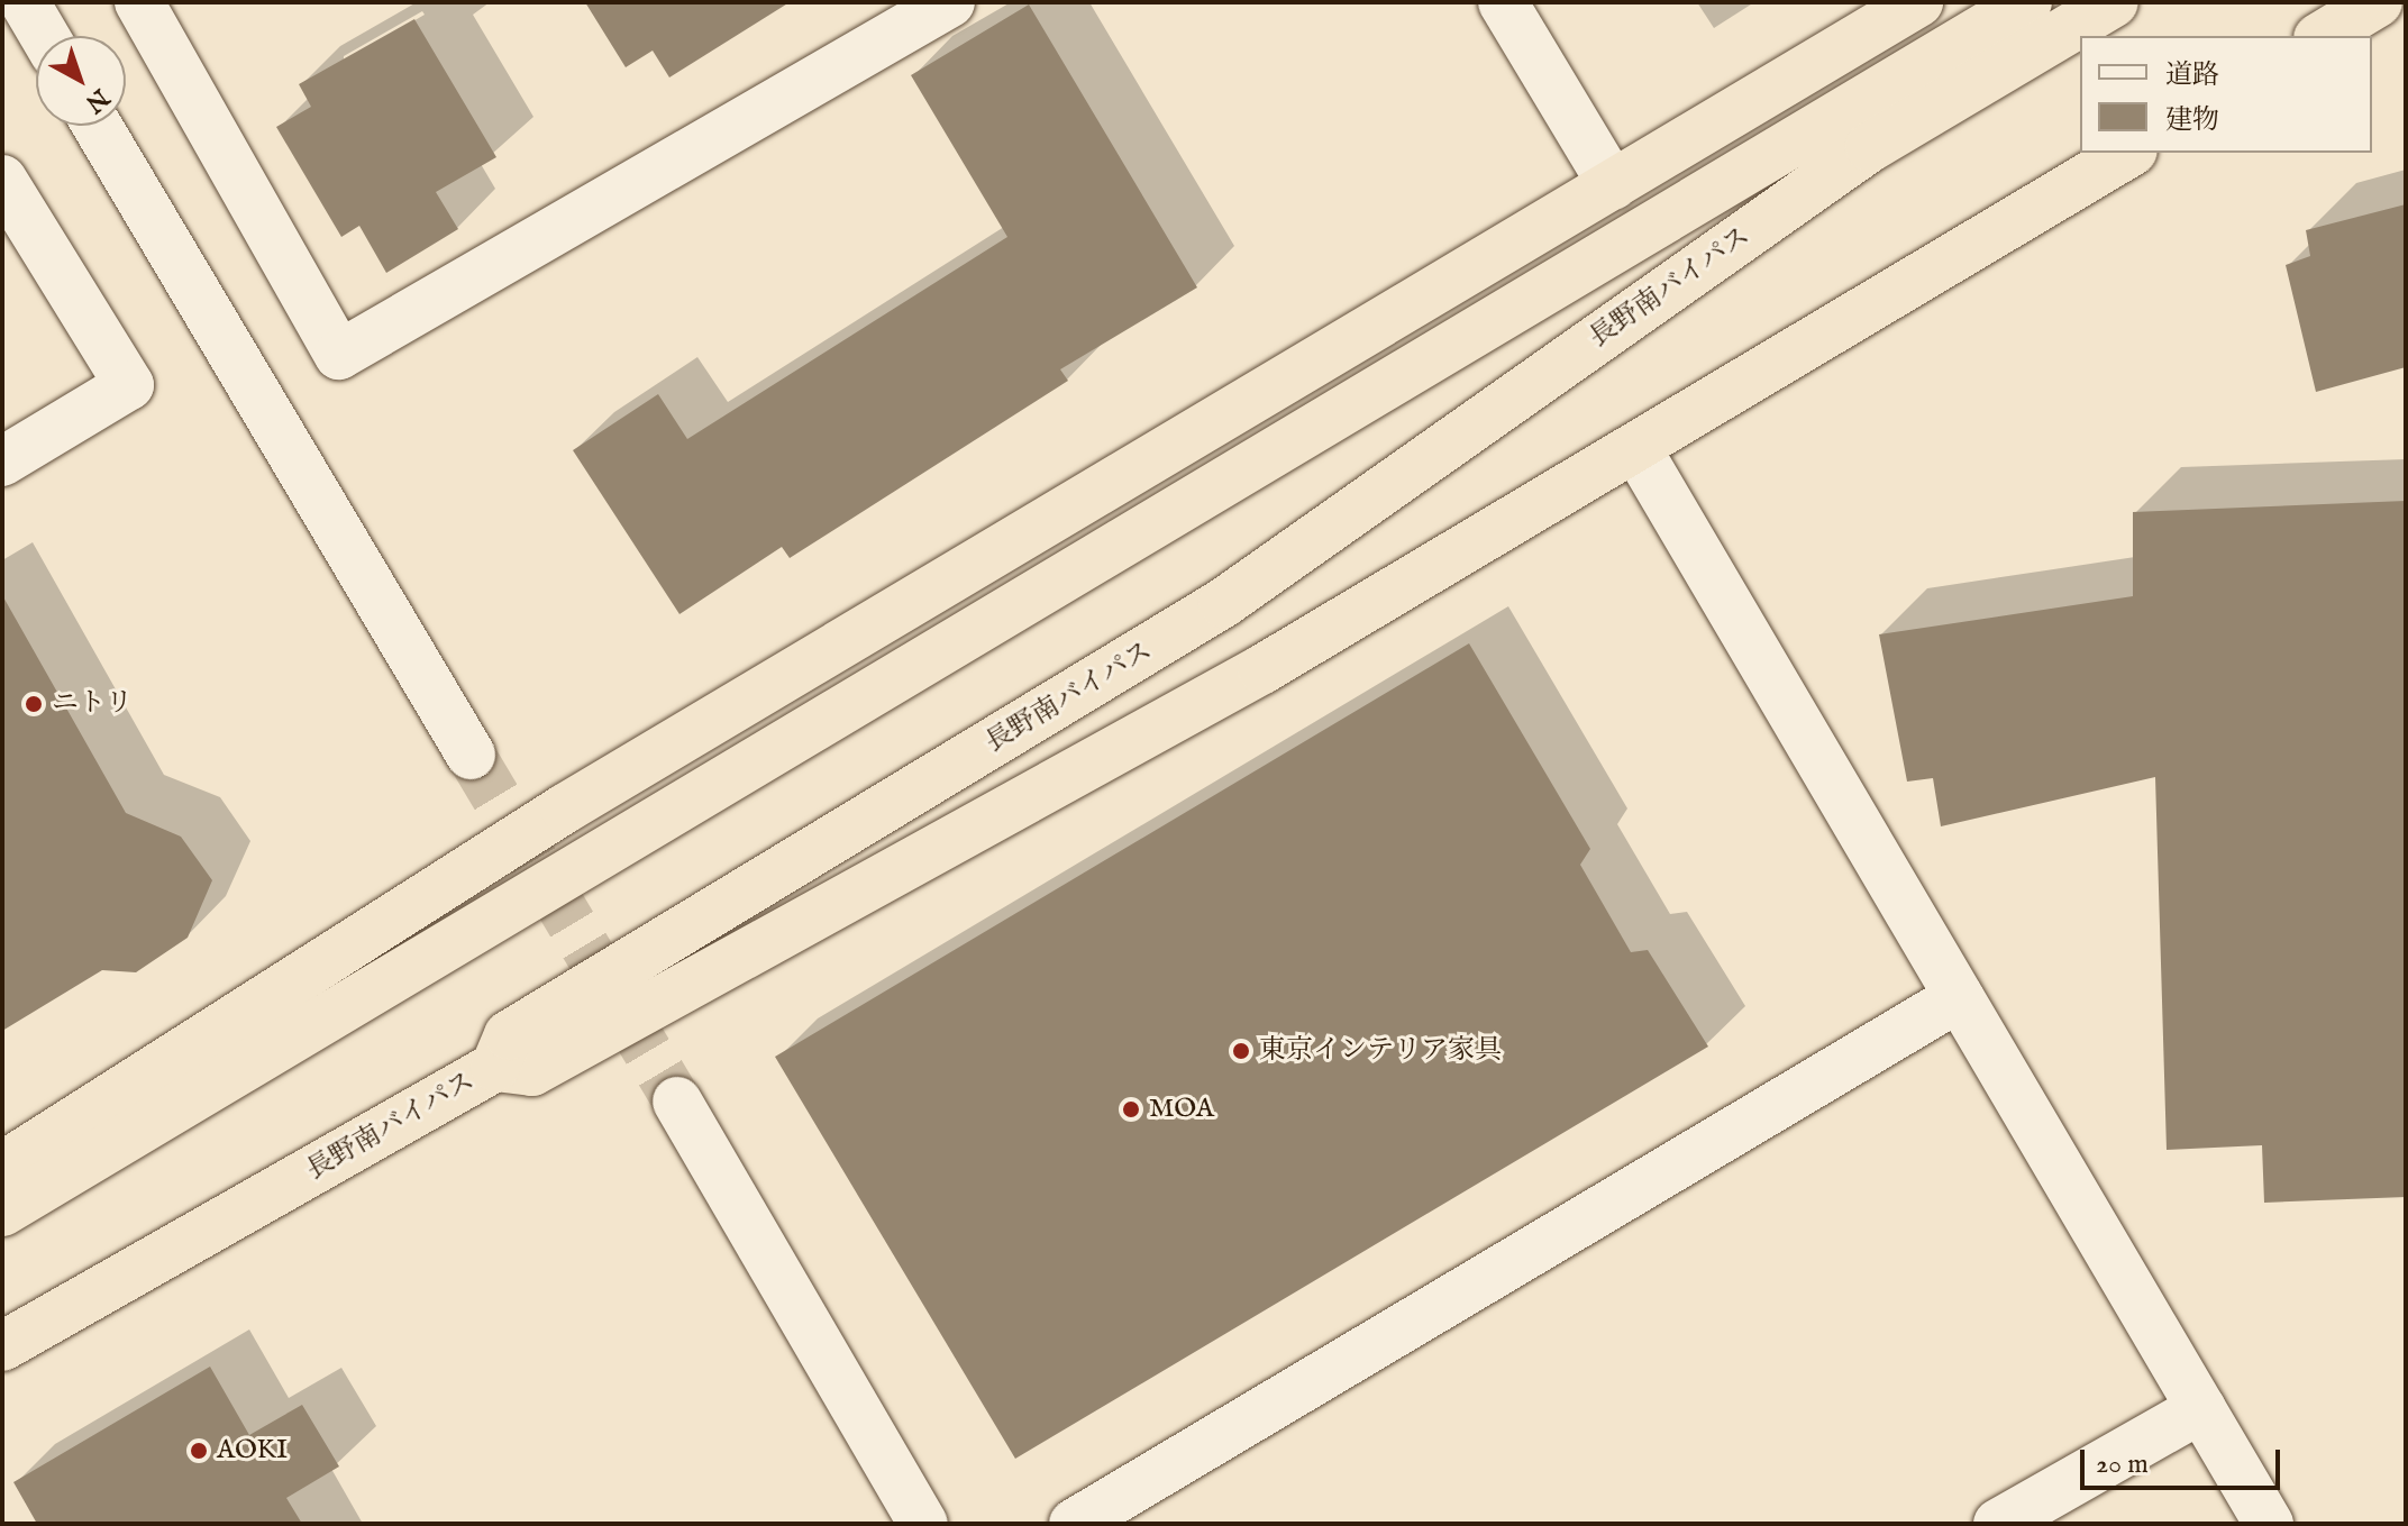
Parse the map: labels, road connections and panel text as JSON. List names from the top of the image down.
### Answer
{
  "streets": {
    "highway": ["長野南バイパス"]
  },
  "places": [
    "ニトリ",
    "東京インテリア家具",
    "MOA",
    "AOKI"
  ],
  "legend": ["道路", "建物"],
  "scale_bar": "20 m",
  "north": "bottom right"
}
